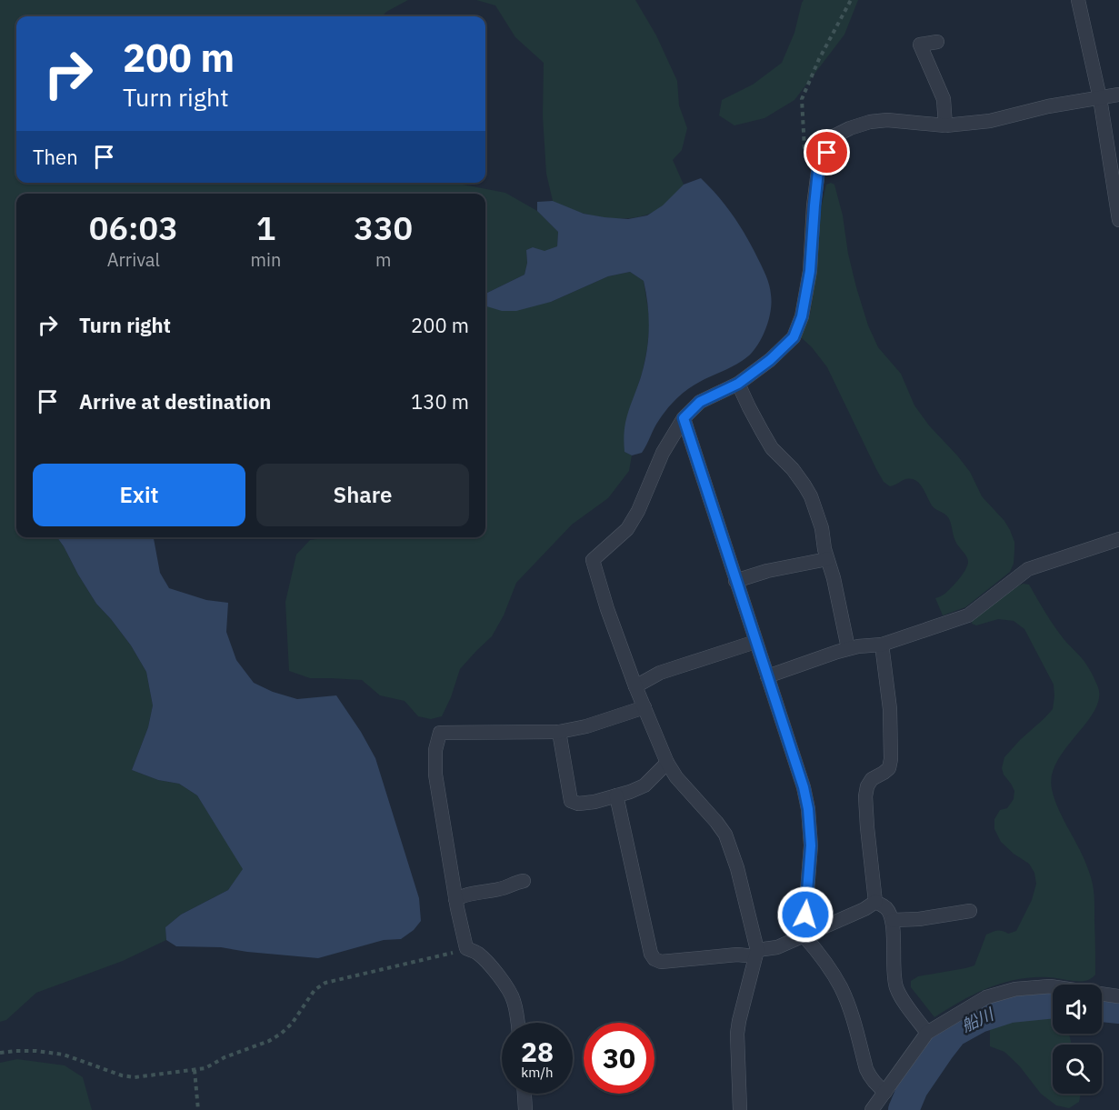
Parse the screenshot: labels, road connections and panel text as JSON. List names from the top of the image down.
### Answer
{
  "water": ["船川"],
  "page": {
    "turn": ["200 m", "Turn right"],
    "then": "Then",
    "eta": [
      "06:03",
      "Arrival",
      "1",
      "min",
      "330",
      "m"
    ],
    "list": [
      {
        "name": "Turn right",
        "value": "200 m"
      },
      {
        "name": "Arrive at destination",
        "value": "130 m"
      }
    ],
    "buttons": ["Exit", "Share"],
    "speed": "28 km/h",
    "limit": "30"
  }
}
